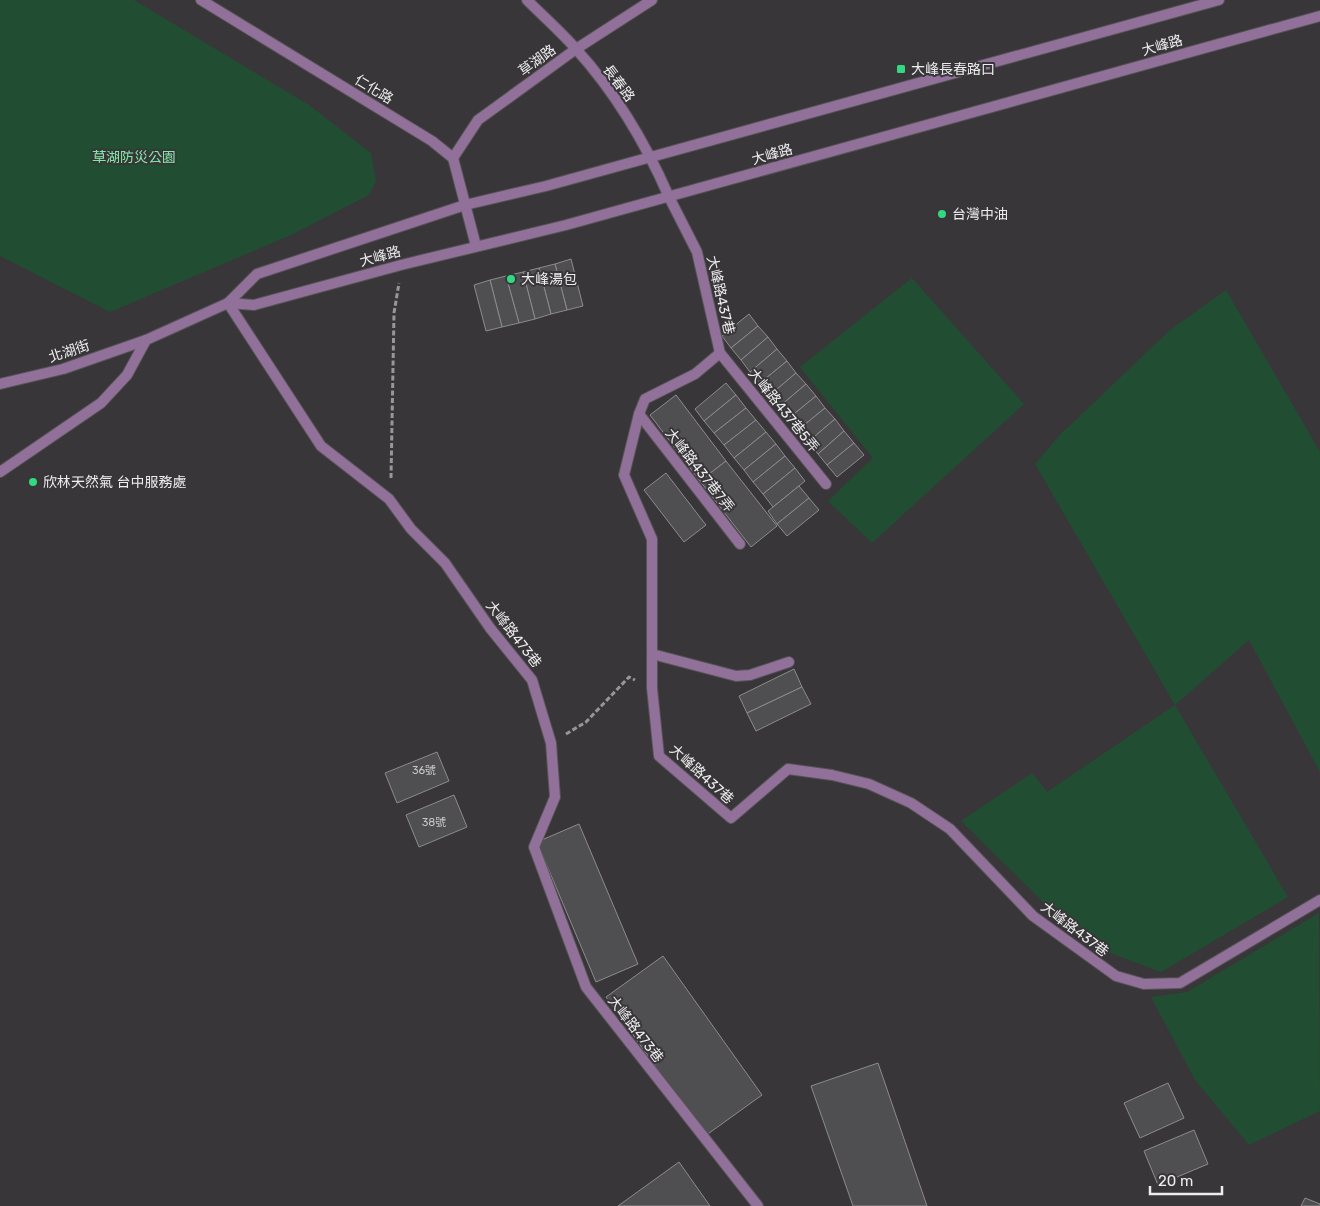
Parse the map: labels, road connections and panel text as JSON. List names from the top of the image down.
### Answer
{
  "streets": {
    "street": [
      "大峰路",
      "草湖路",
      "長春路",
      "仁化路",
      "大峰路437巷",
      "北湖街",
      "大峰路437巷5弄",
      "大峰路437巷7弄",
      "大峰路473巷"
    ]
  },
  "crossings": [
    ["大峰路", "長春路"],
    ["大峰路", "大峰路437巷"],
    ["大峰路", "北湖街"],
    ["大峰路", "大峰路473巷"],
    ["草湖路", "長春路"],
    ["草湖路", "仁化路"],
    ["長春路", "大峰路437巷"],
    ["大峰路437巷", "大峰路437巷5弄"],
    ["大峰路437巷", "大峰路437巷7弄"]
  ],
  "parks": ["草湖防災公園"],
  "places": {
    "transit": ["大峰長春路口"],
    "other": ["台灣中油", "大峰湯包", "欣林天然氣 台中服務處"]
  },
  "house_numbers": ["36號", "38號"],
  "scale_bar": "20 m"
}
